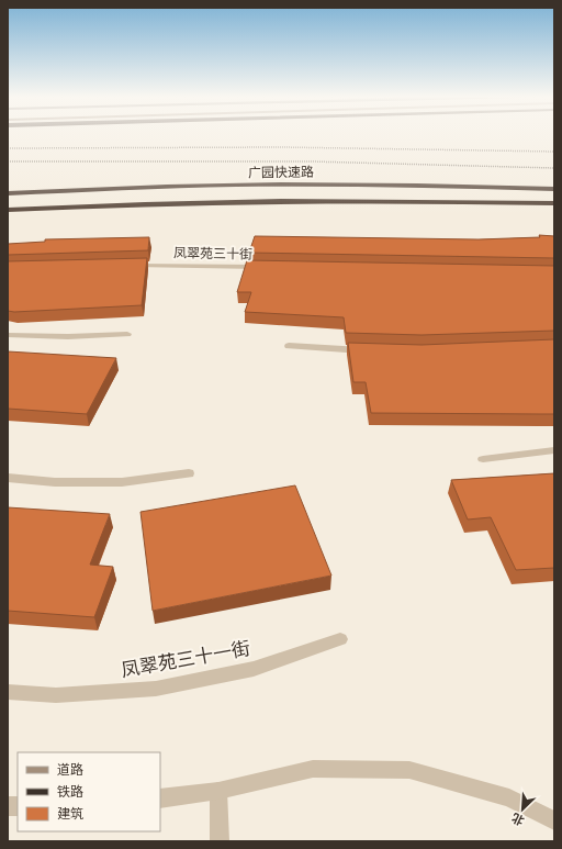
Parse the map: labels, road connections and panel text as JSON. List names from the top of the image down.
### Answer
{
  "streets": {
    "highway": ["广园快速路"],
    "street": ["凤翠苑三十街", "凤翠苑三十一街"]
  },
  "legend": ["道路", "铁路", "建筑"],
  "north": "bottom left"
}
